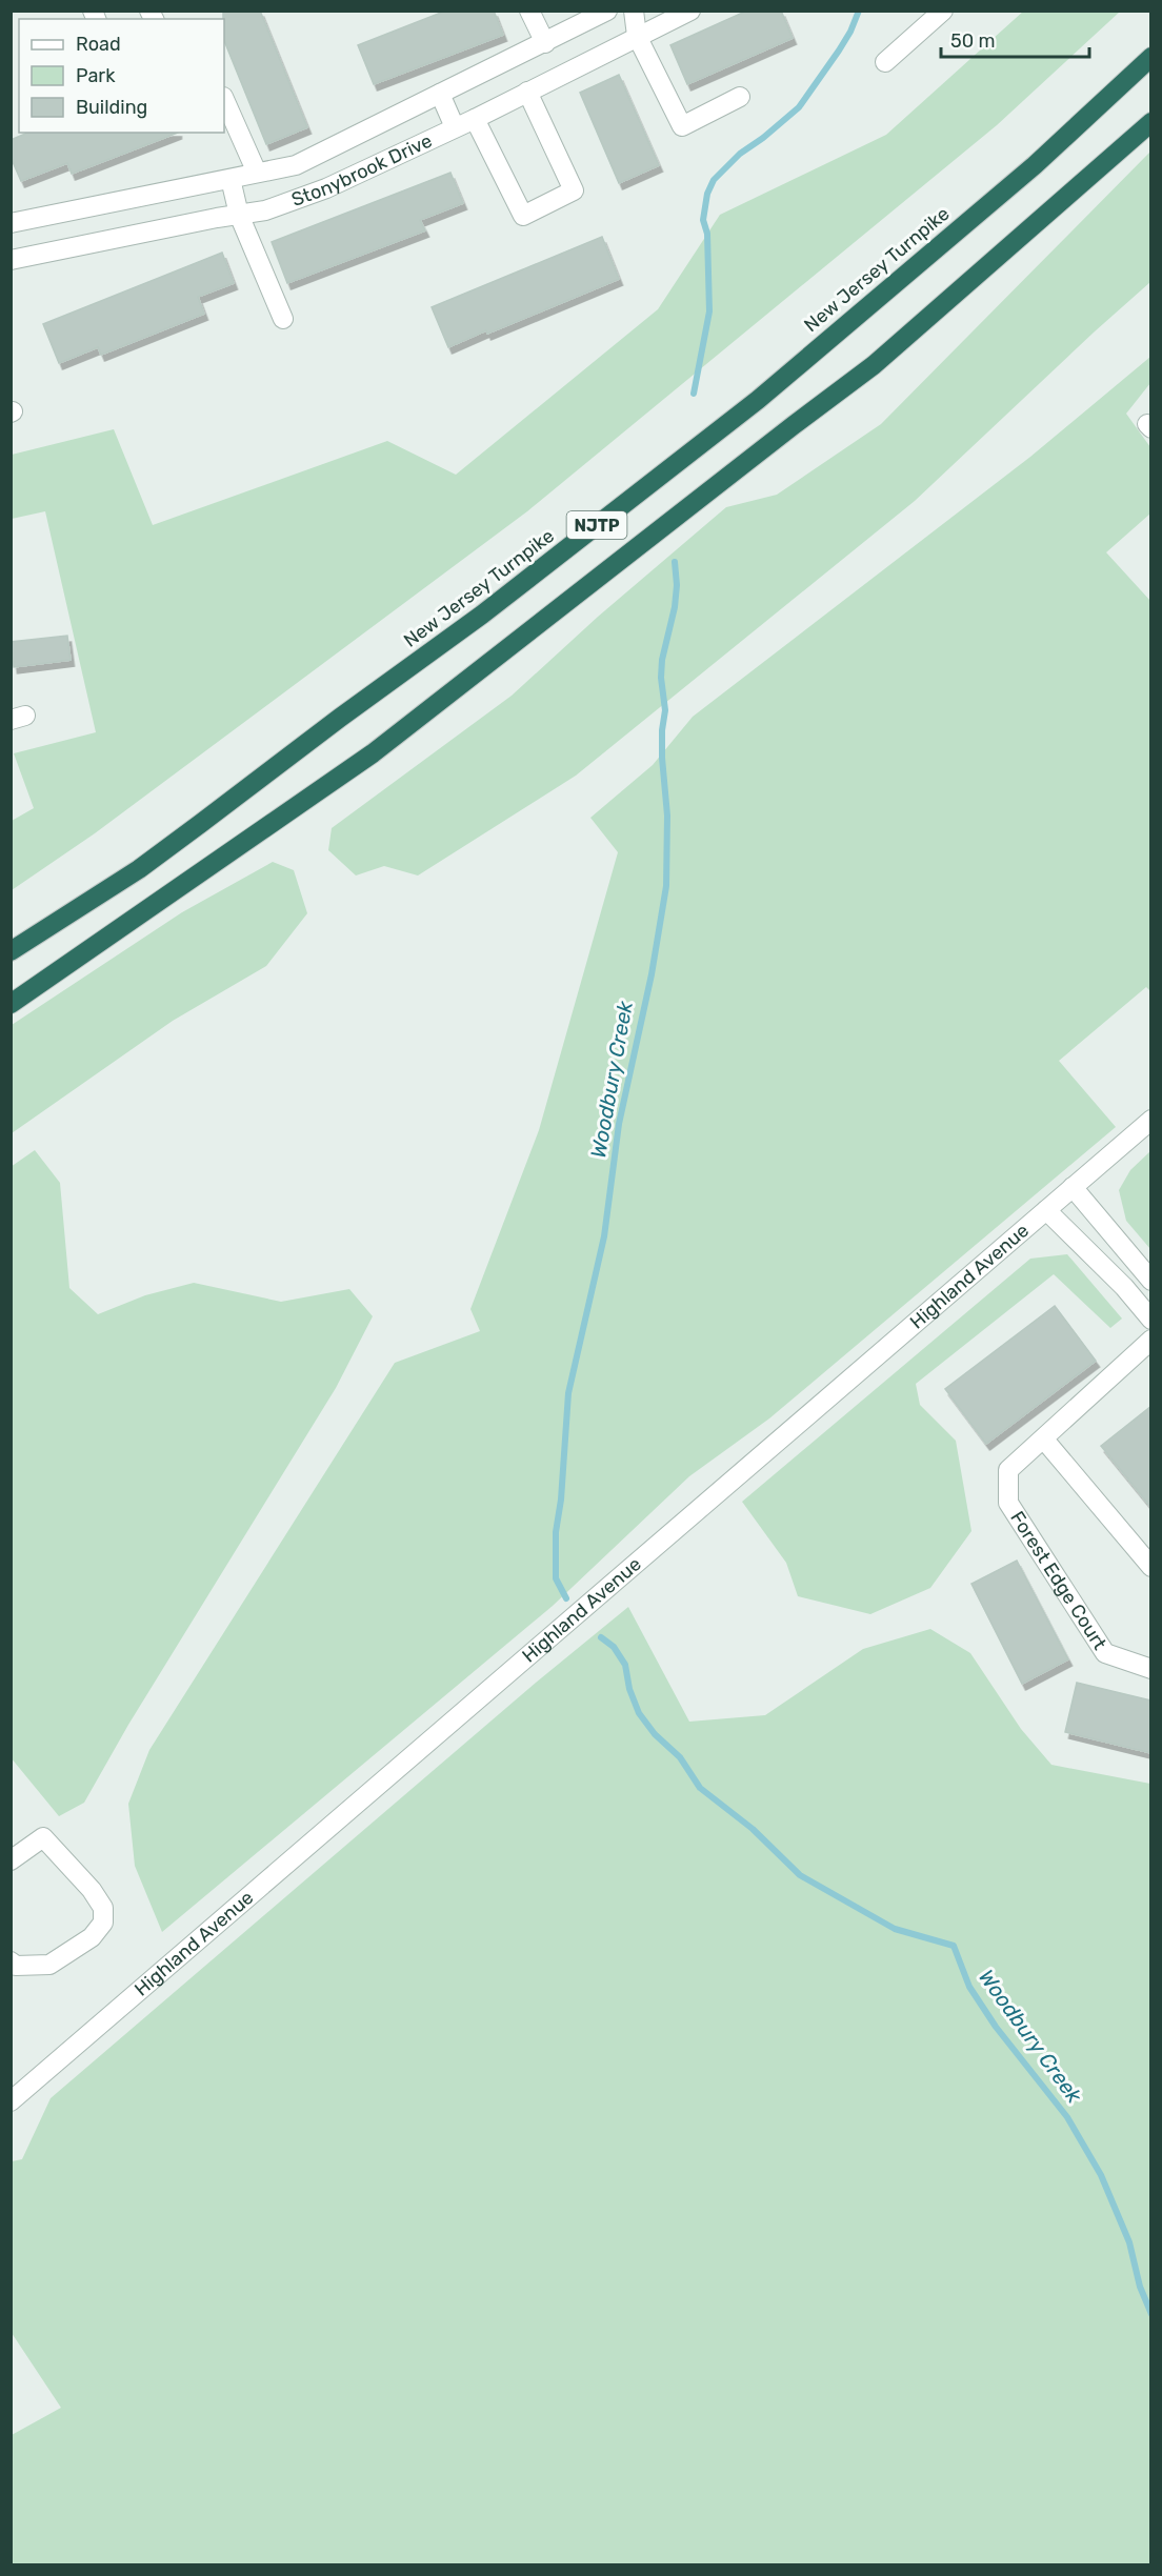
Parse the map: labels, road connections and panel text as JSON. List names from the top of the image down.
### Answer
{
  "streets": {
    "highway": ["New Jersey Turnpike", "NJTP"],
    "street": ["Stonybrook Drive", "Highland Avenue", "Forest Edge Court"]
  },
  "water": ["Woodbury Creek"],
  "legend": ["Road", "Park", "Building"],
  "scale_bar": "50 m"
}
